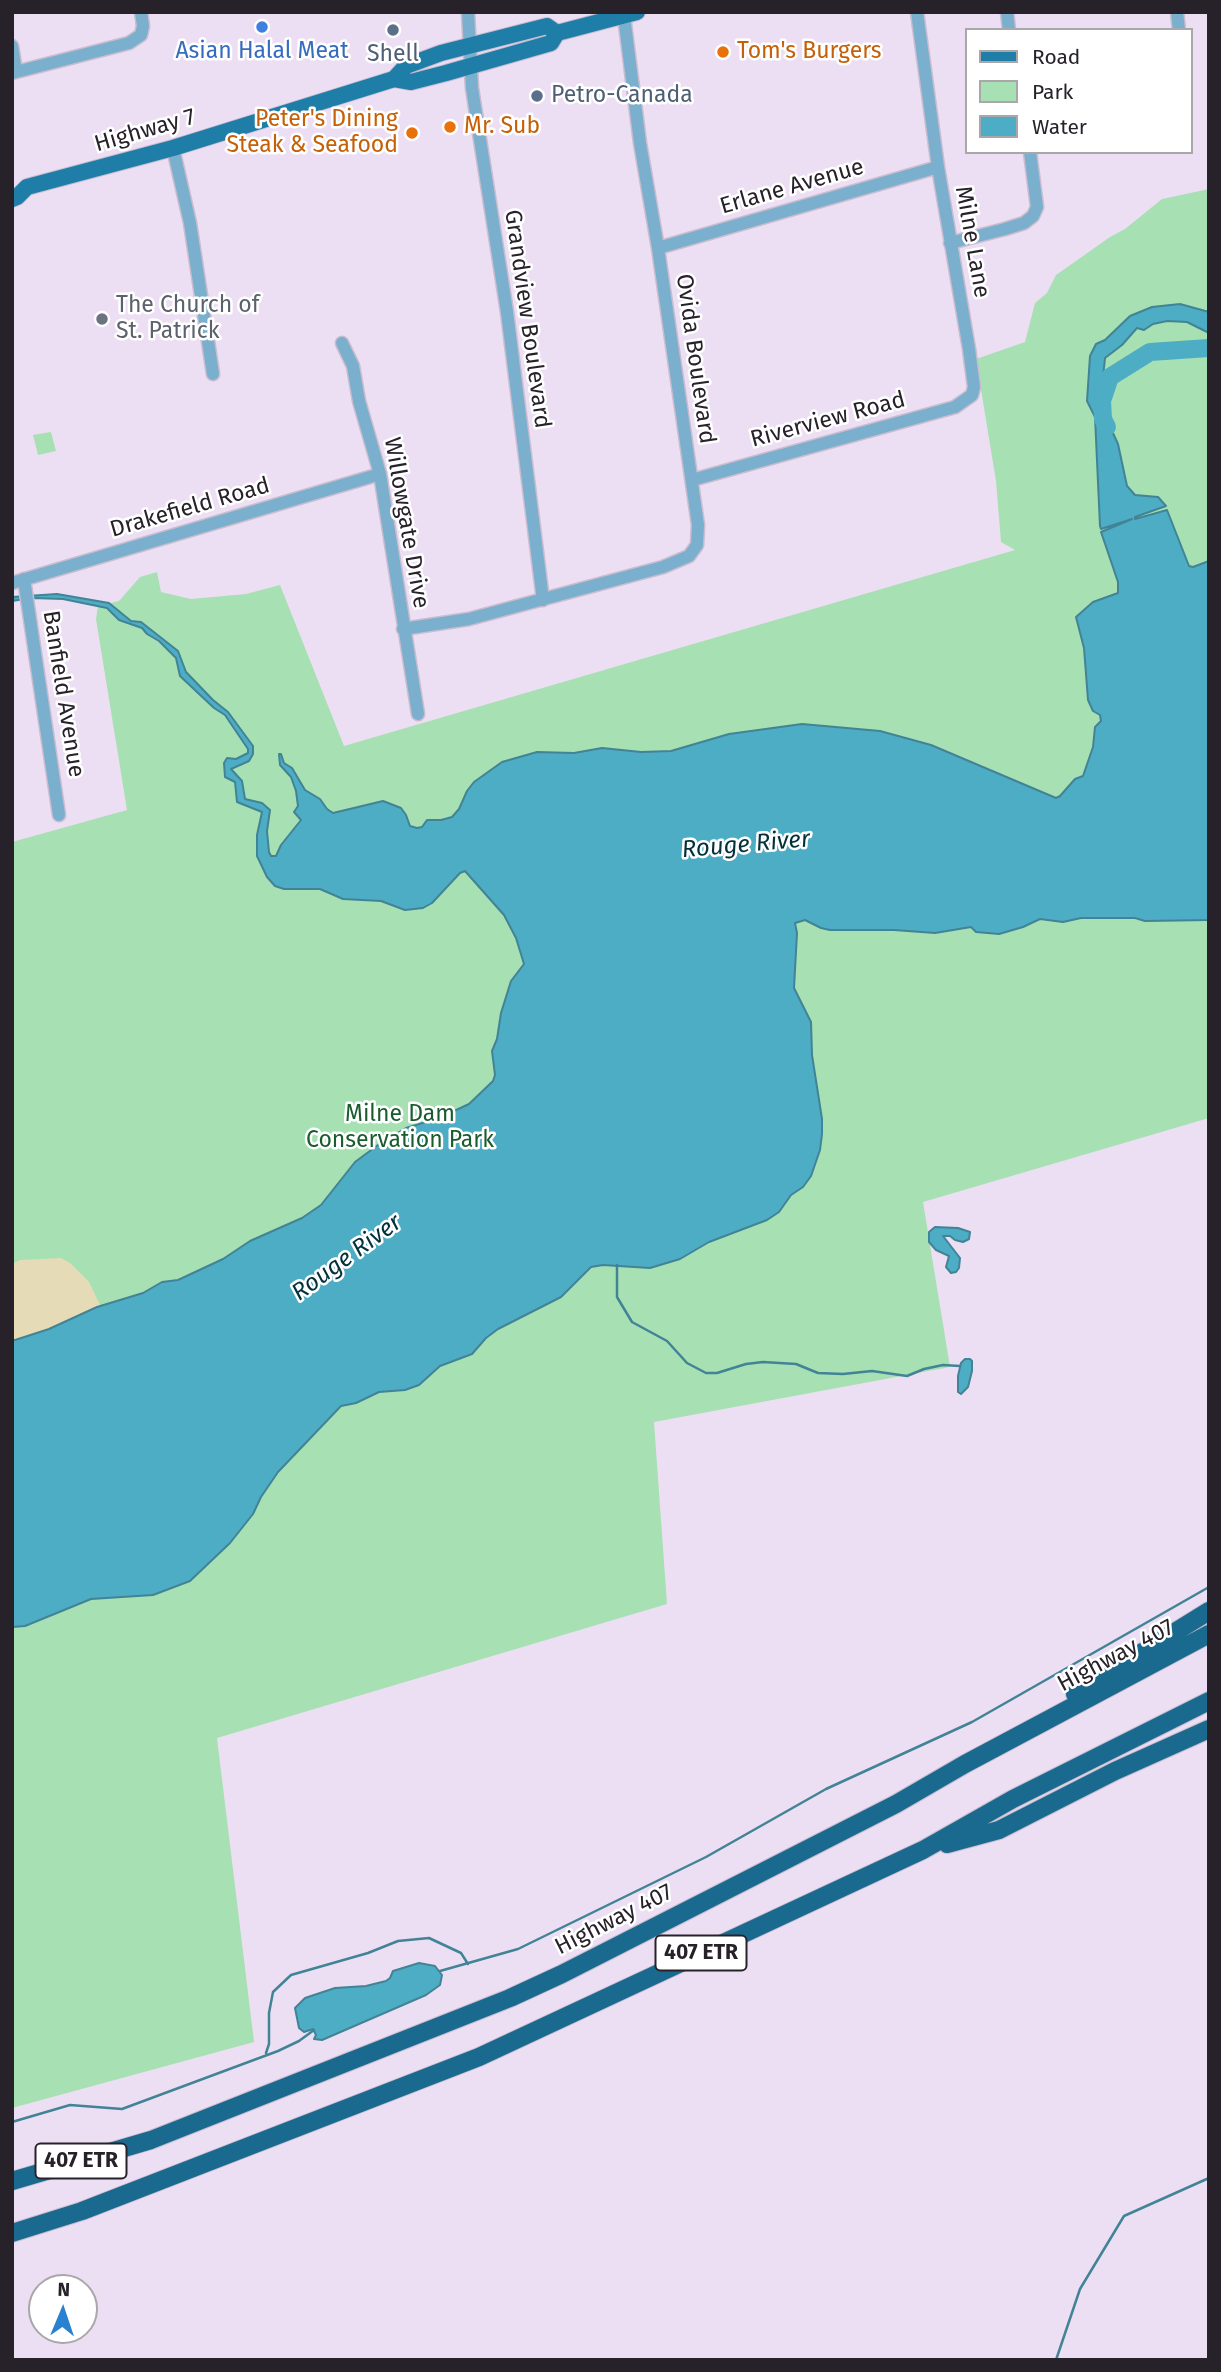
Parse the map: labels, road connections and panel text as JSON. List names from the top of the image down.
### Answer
{
  "streets": {
    "highway": ["Highway 407", "407 ETR"],
    "main road": ["Highway 7"],
    "street": [
      "Erlane Avenue",
      "Milne Lane",
      "Grandview Boulevard",
      "Ovida Boulevard",
      "Riverview Road",
      "Drakefield Road",
      "Willowgate Drive",
      "Banfield Avenue"
    ]
  },
  "crossings": [
    ["Highway 7", "Grandview Boulevard"],
    ["Highway 7", "Ovida Boulevard"],
    ["Erlane Avenue", "Milne Lane"],
    ["Erlane Avenue", "Ovida Boulevard"],
    ["Milne Lane", "Riverview Road"],
    ["Grandview Boulevard", "Ovida Boulevard"],
    ["Ovida Boulevard", "Riverview Road"],
    ["Ovida Boulevard", "Willowgate Drive"],
    ["Drakefield Road", "Willowgate Drive"],
    ["Drakefield Road", "Banfield Avenue"]
  ],
  "water": ["Rouge River"],
  "parks": ["Milne Dam Conservation Park"],
  "places": [
    "Asian Halal Meat",
    "Shell",
    "Tom's Burgers",
    "Petro-Canada",
    "Mr. Sub",
    "Peter's Dining Steak & Seafood",
    "The Church of St. Patrick"
  ],
  "legend": ["Road", "Park", "Water"],
  "north": "top"
}
